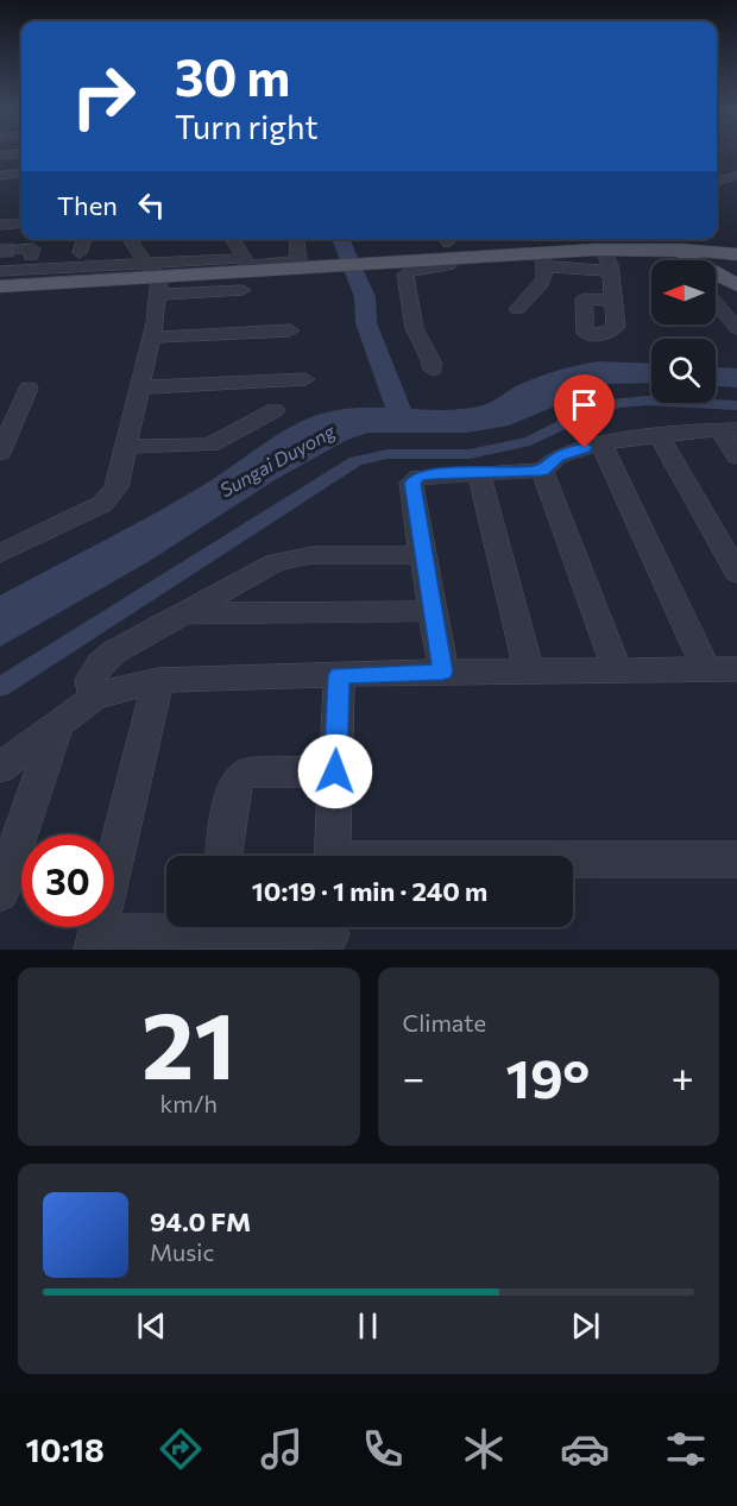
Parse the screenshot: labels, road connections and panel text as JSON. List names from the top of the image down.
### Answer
{
  "water": ["Sungai Duyong"],
  "north": "left",
  "page": {
    "turn": ["30 m", "Turn right"],
    "then": "Then",
    "limit": "30",
    "trip": "10:19 · 1 min · 240 m",
    "tile": [
      ["21", "km/h"],
      "Climate"
    ],
    "heat": ["−", "19°", "+"],
    "song": ["94.0 FM", "Music"],
    "tabs": "10:18"
  }
}
